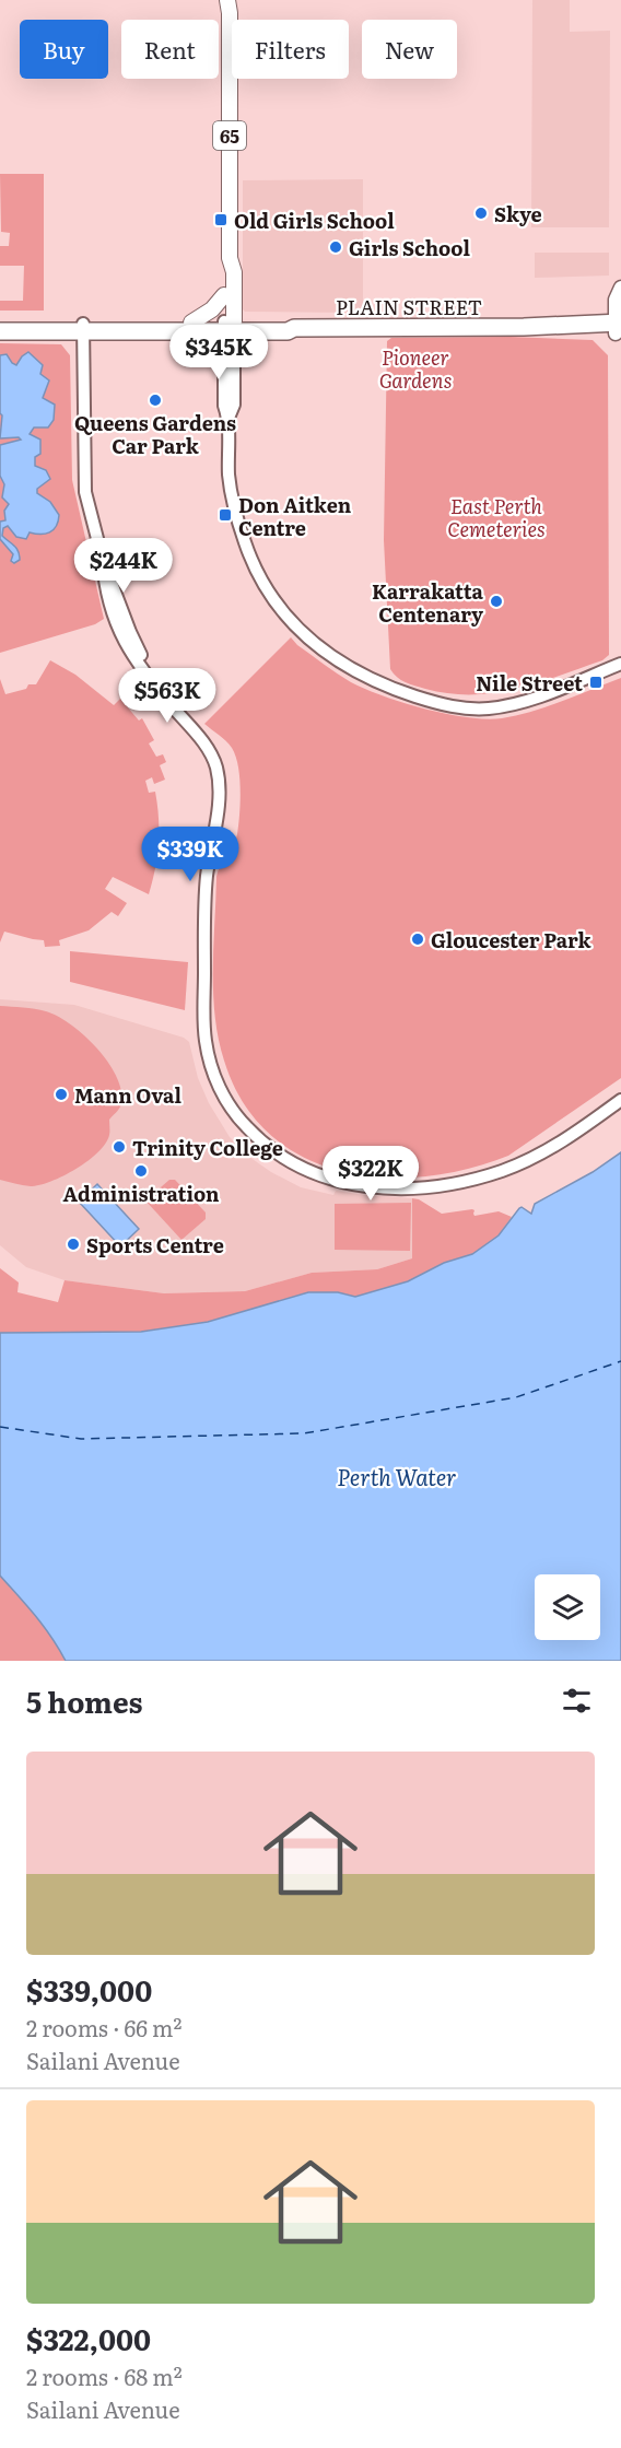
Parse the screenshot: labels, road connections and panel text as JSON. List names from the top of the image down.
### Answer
{
  "streets": {
    "highway": ["PLAIN STREET"],
    "main road": ["65"]
  },
  "crossings": [
    ["65", "PLAIN STREET"]
  ],
  "water": ["Perth Water"],
  "parks": ["Pioneer Gardens", "East Perth Cemeteries"],
  "places": {
    "other": [
      "Skye",
      "Girls School",
      "Queens Gardens Car Park",
      "Karrakatta Centenary",
      "Gloucester Park",
      "Mann Oval",
      "Trinity College",
      "Administration",
      "Sports Centre"
    ],
    "transit": ["Old Girls School", "Don Aitken Centre", "Nile Street"]
  },
  "page": {
    "chip": [
      "Buy",
      "Rent",
      "Filters",
      "New"
    ],
    "price": [
      "$345K",
      "$244K",
      "$563K",
      "$339K",
      "$322K"
    ],
    "heading": "5 homes",
    "list": [
      {
        "name": "$339,000",
        "note": "2 rooms · 66 m² · Sailani Avenue"
      },
      {
        "name": "$322,000",
        "note": "2 rooms · 68 m² · Sailani Avenue"
      }
    ]
  }
}
